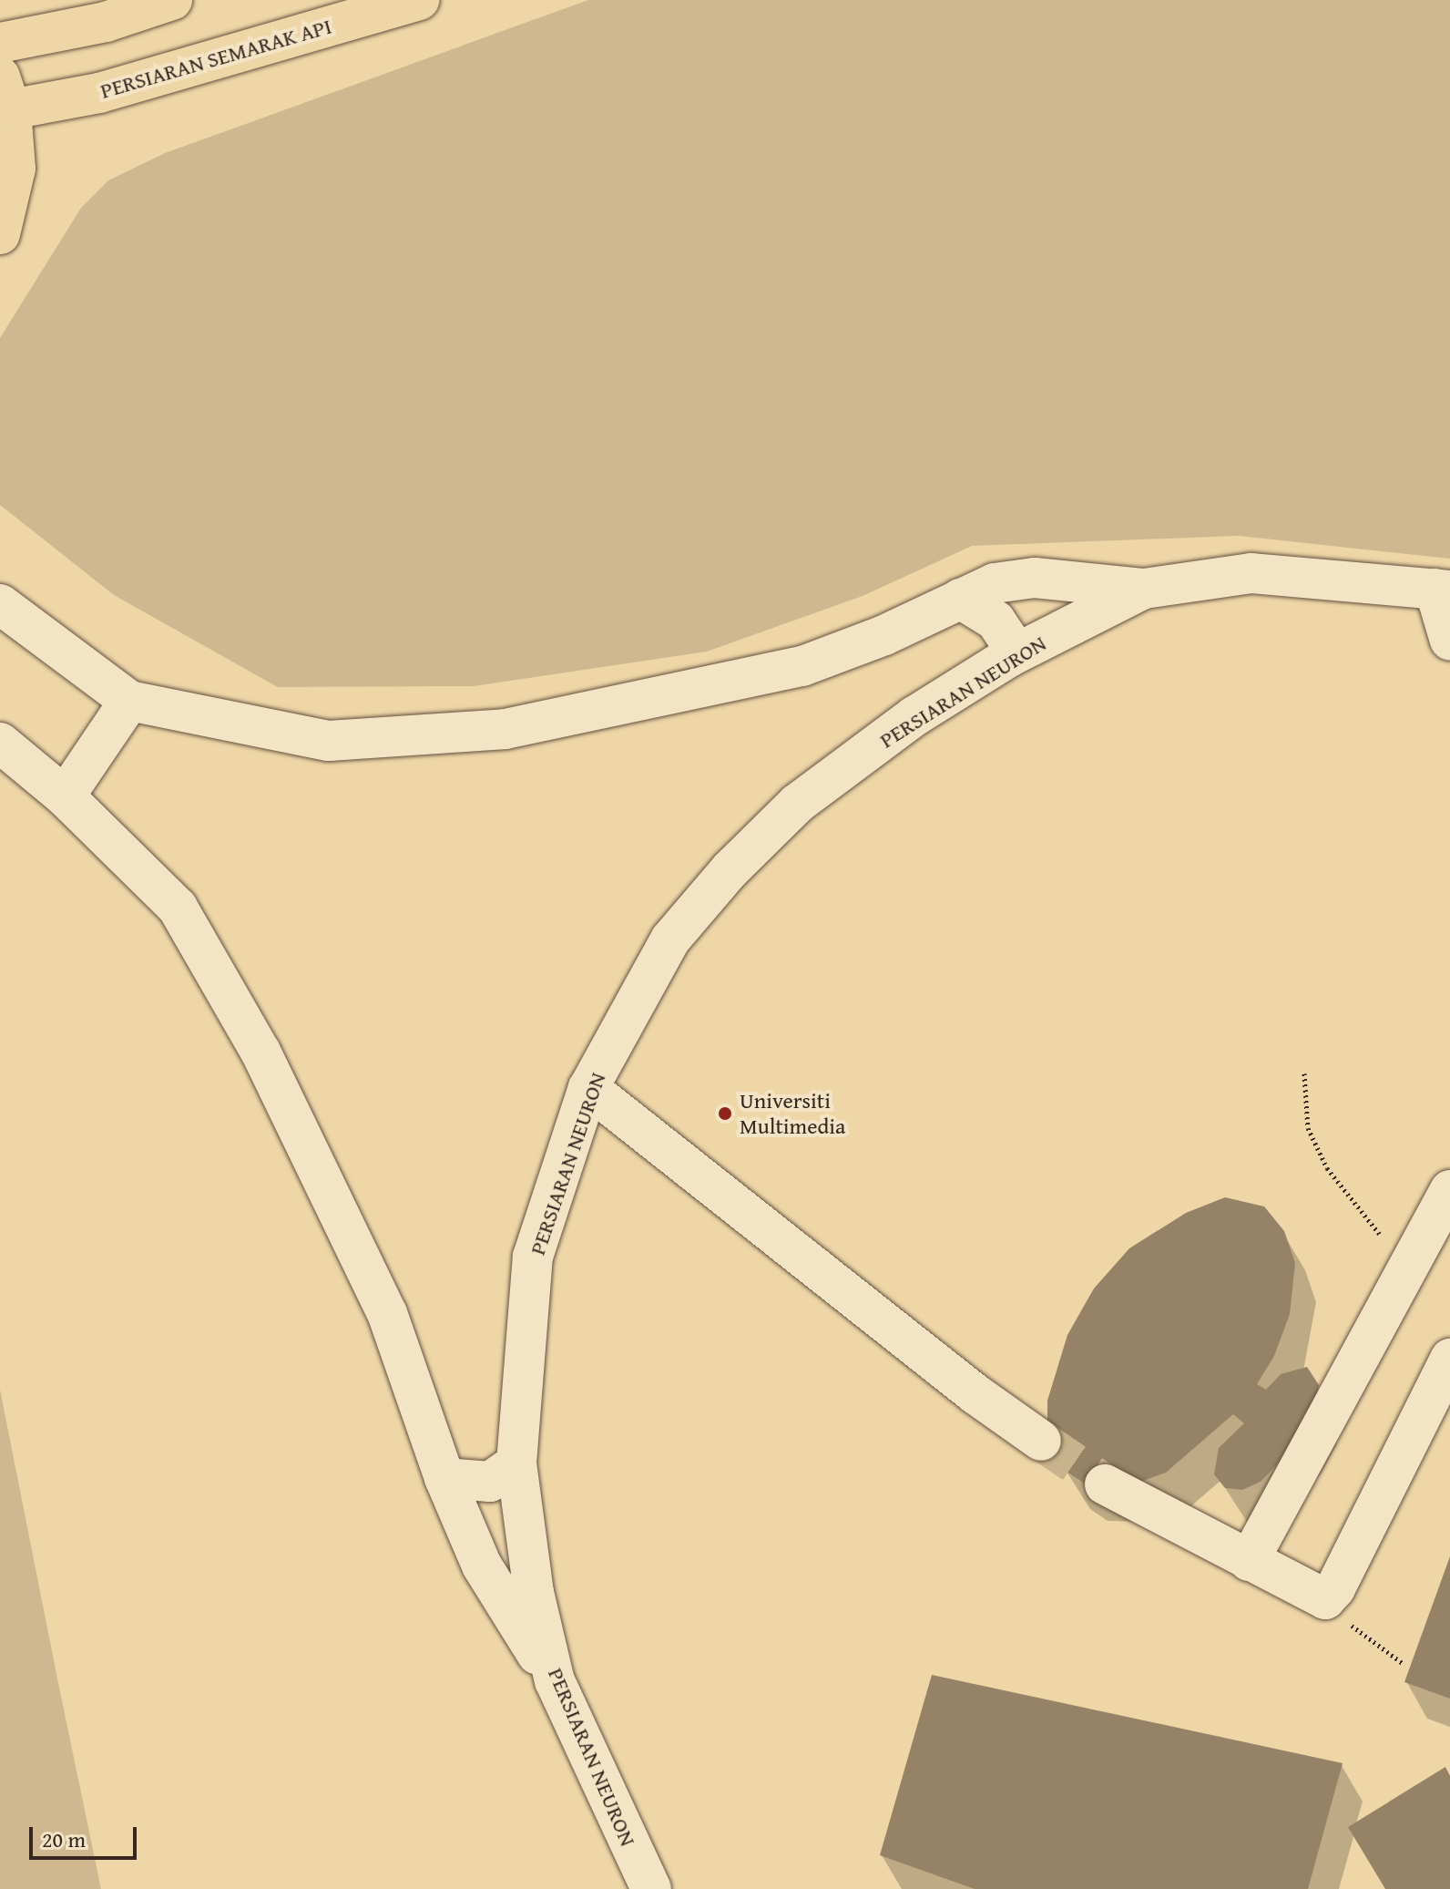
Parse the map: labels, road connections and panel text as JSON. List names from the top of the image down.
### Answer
{
  "streets": {
    "main road": ["PERSIARAN SEMARAK API"],
    "street": ["PERSIARAN NEURON"]
  },
  "places": ["Universiti Multimedia"],
  "scale_bar": "20 m"
}
